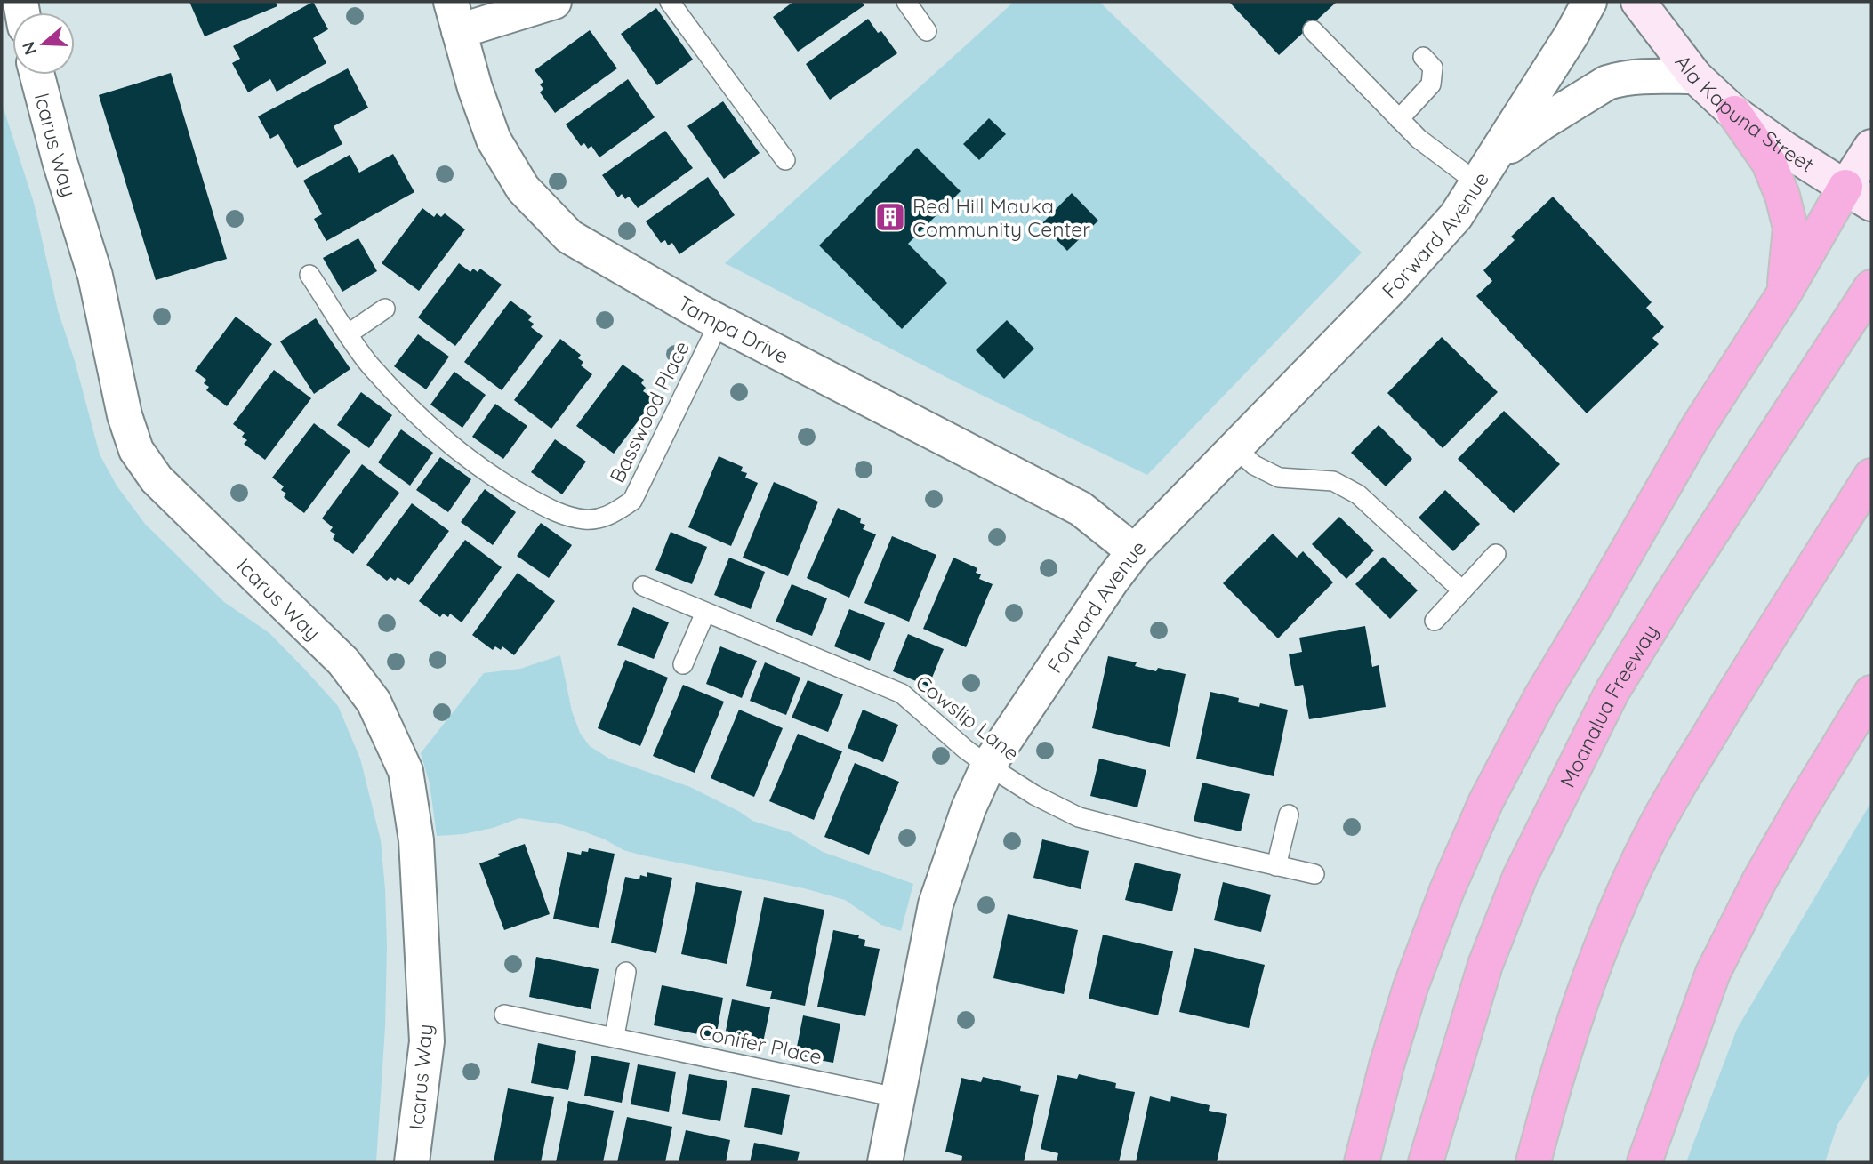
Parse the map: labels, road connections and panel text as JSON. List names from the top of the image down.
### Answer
{
  "streets": {
    "highway": ["Moanalua Freeway"],
    "street": [
      "Ala Kapuna Street",
      "Icarus Way",
      "Forward Avenue",
      "Tampa Drive"
    ],
    "lane": ["Basswood Place", "Cowslip Lane", "Conifer Place"]
  },
  "crossings": [
    ["Ala Kapuna Street", "Forward Avenue"],
    ["Forward Avenue", "Tampa Drive"],
    ["Forward Avenue", "Cowslip Lane"],
    ["Forward Avenue", "Conifer Place"],
    ["Tampa Drive", "Basswood Place"]
  ],
  "places": {
    "building": ["Red Hill Mauka Community Center"]
  },
  "north": "left"
}
